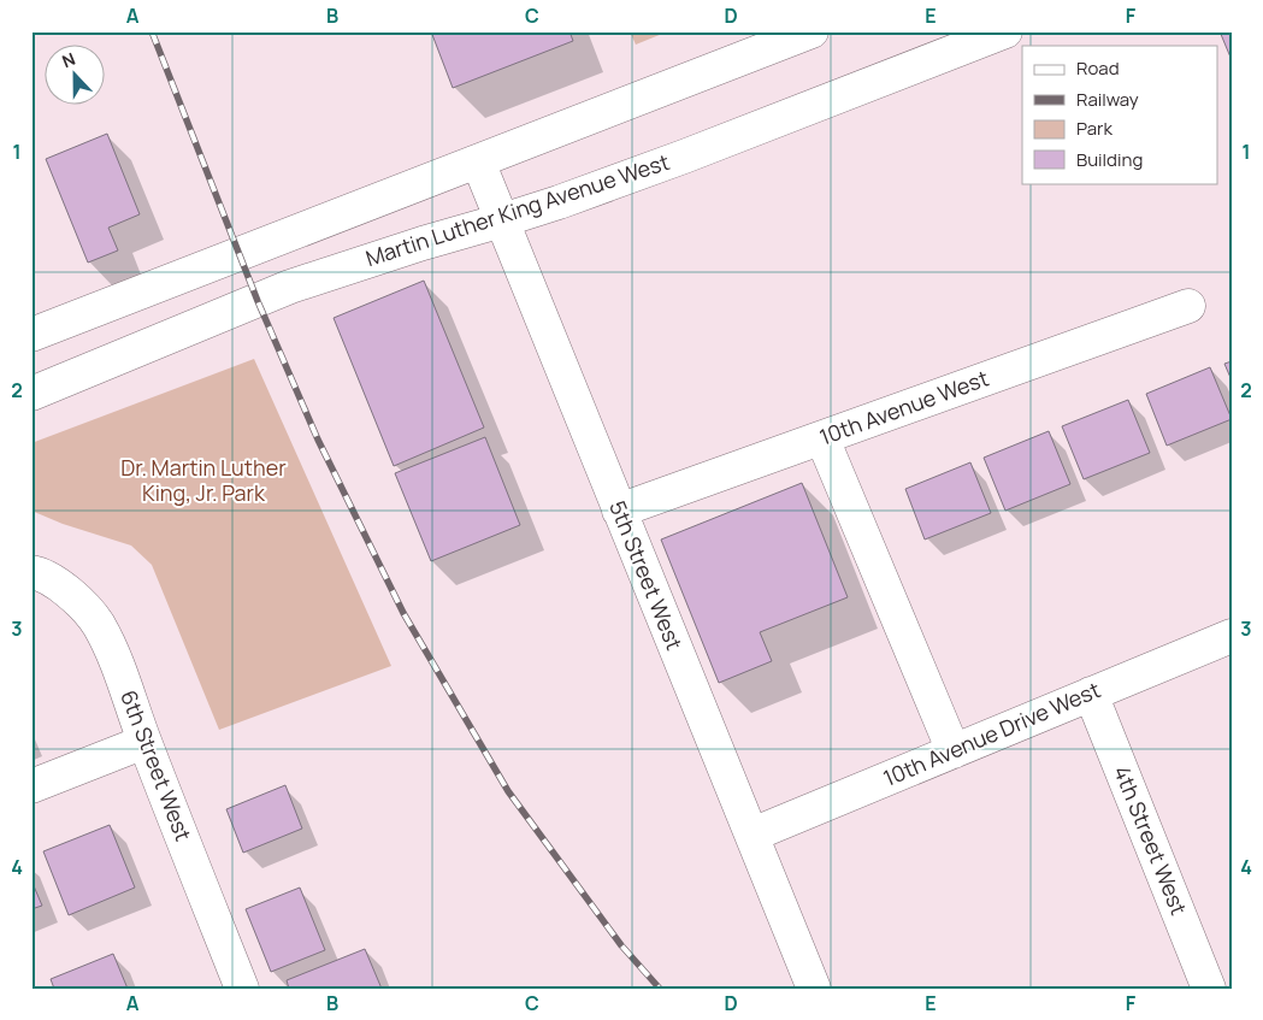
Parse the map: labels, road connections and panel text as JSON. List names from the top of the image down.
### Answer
{
  "streets": {
    "street": [
      "Martin Luther King Avenue West",
      "10th Avenue West",
      "5th Street West",
      "10th Avenue Drive West",
      "6th Street West",
      "4th Street West"
    ]
  },
  "crossings": [
    ["Martin Luther King Avenue West", "5th Street West"],
    ["10th Avenue West", "5th Street West"],
    ["5th Street West", "10th Avenue Drive West"],
    ["10th Avenue Drive West", "4th Street West"]
  ],
  "parks": ["Dr. Martin Luther King, Jr. Park"],
  "legend": [
    "Road",
    "Railway",
    "Park",
    "Building"
  ],
  "north": "top",
  "grid": {
    "columns": [
      "A",
      "B",
      "C",
      "D",
      "E",
      "F"
    ],
    "rows": [
      "1",
      "2",
      "3",
      "4"
    ]
  }
}
